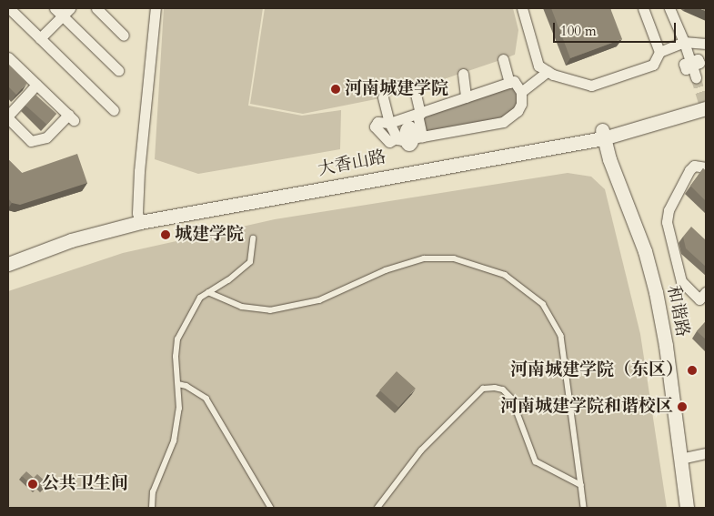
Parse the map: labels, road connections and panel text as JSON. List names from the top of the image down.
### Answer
{
  "streets": {
    "main road": ["大香山路", "和谐路"]
  },
  "crossings": [
    ["大香山路", "和谐路"]
  ],
  "places": [
    "河南城建学院",
    "城建学院",
    "河南城建学院（东区）",
    "河南城建学院和谐校区",
    "公共卫生间"
  ],
  "scale_bar": "100 m"
}
